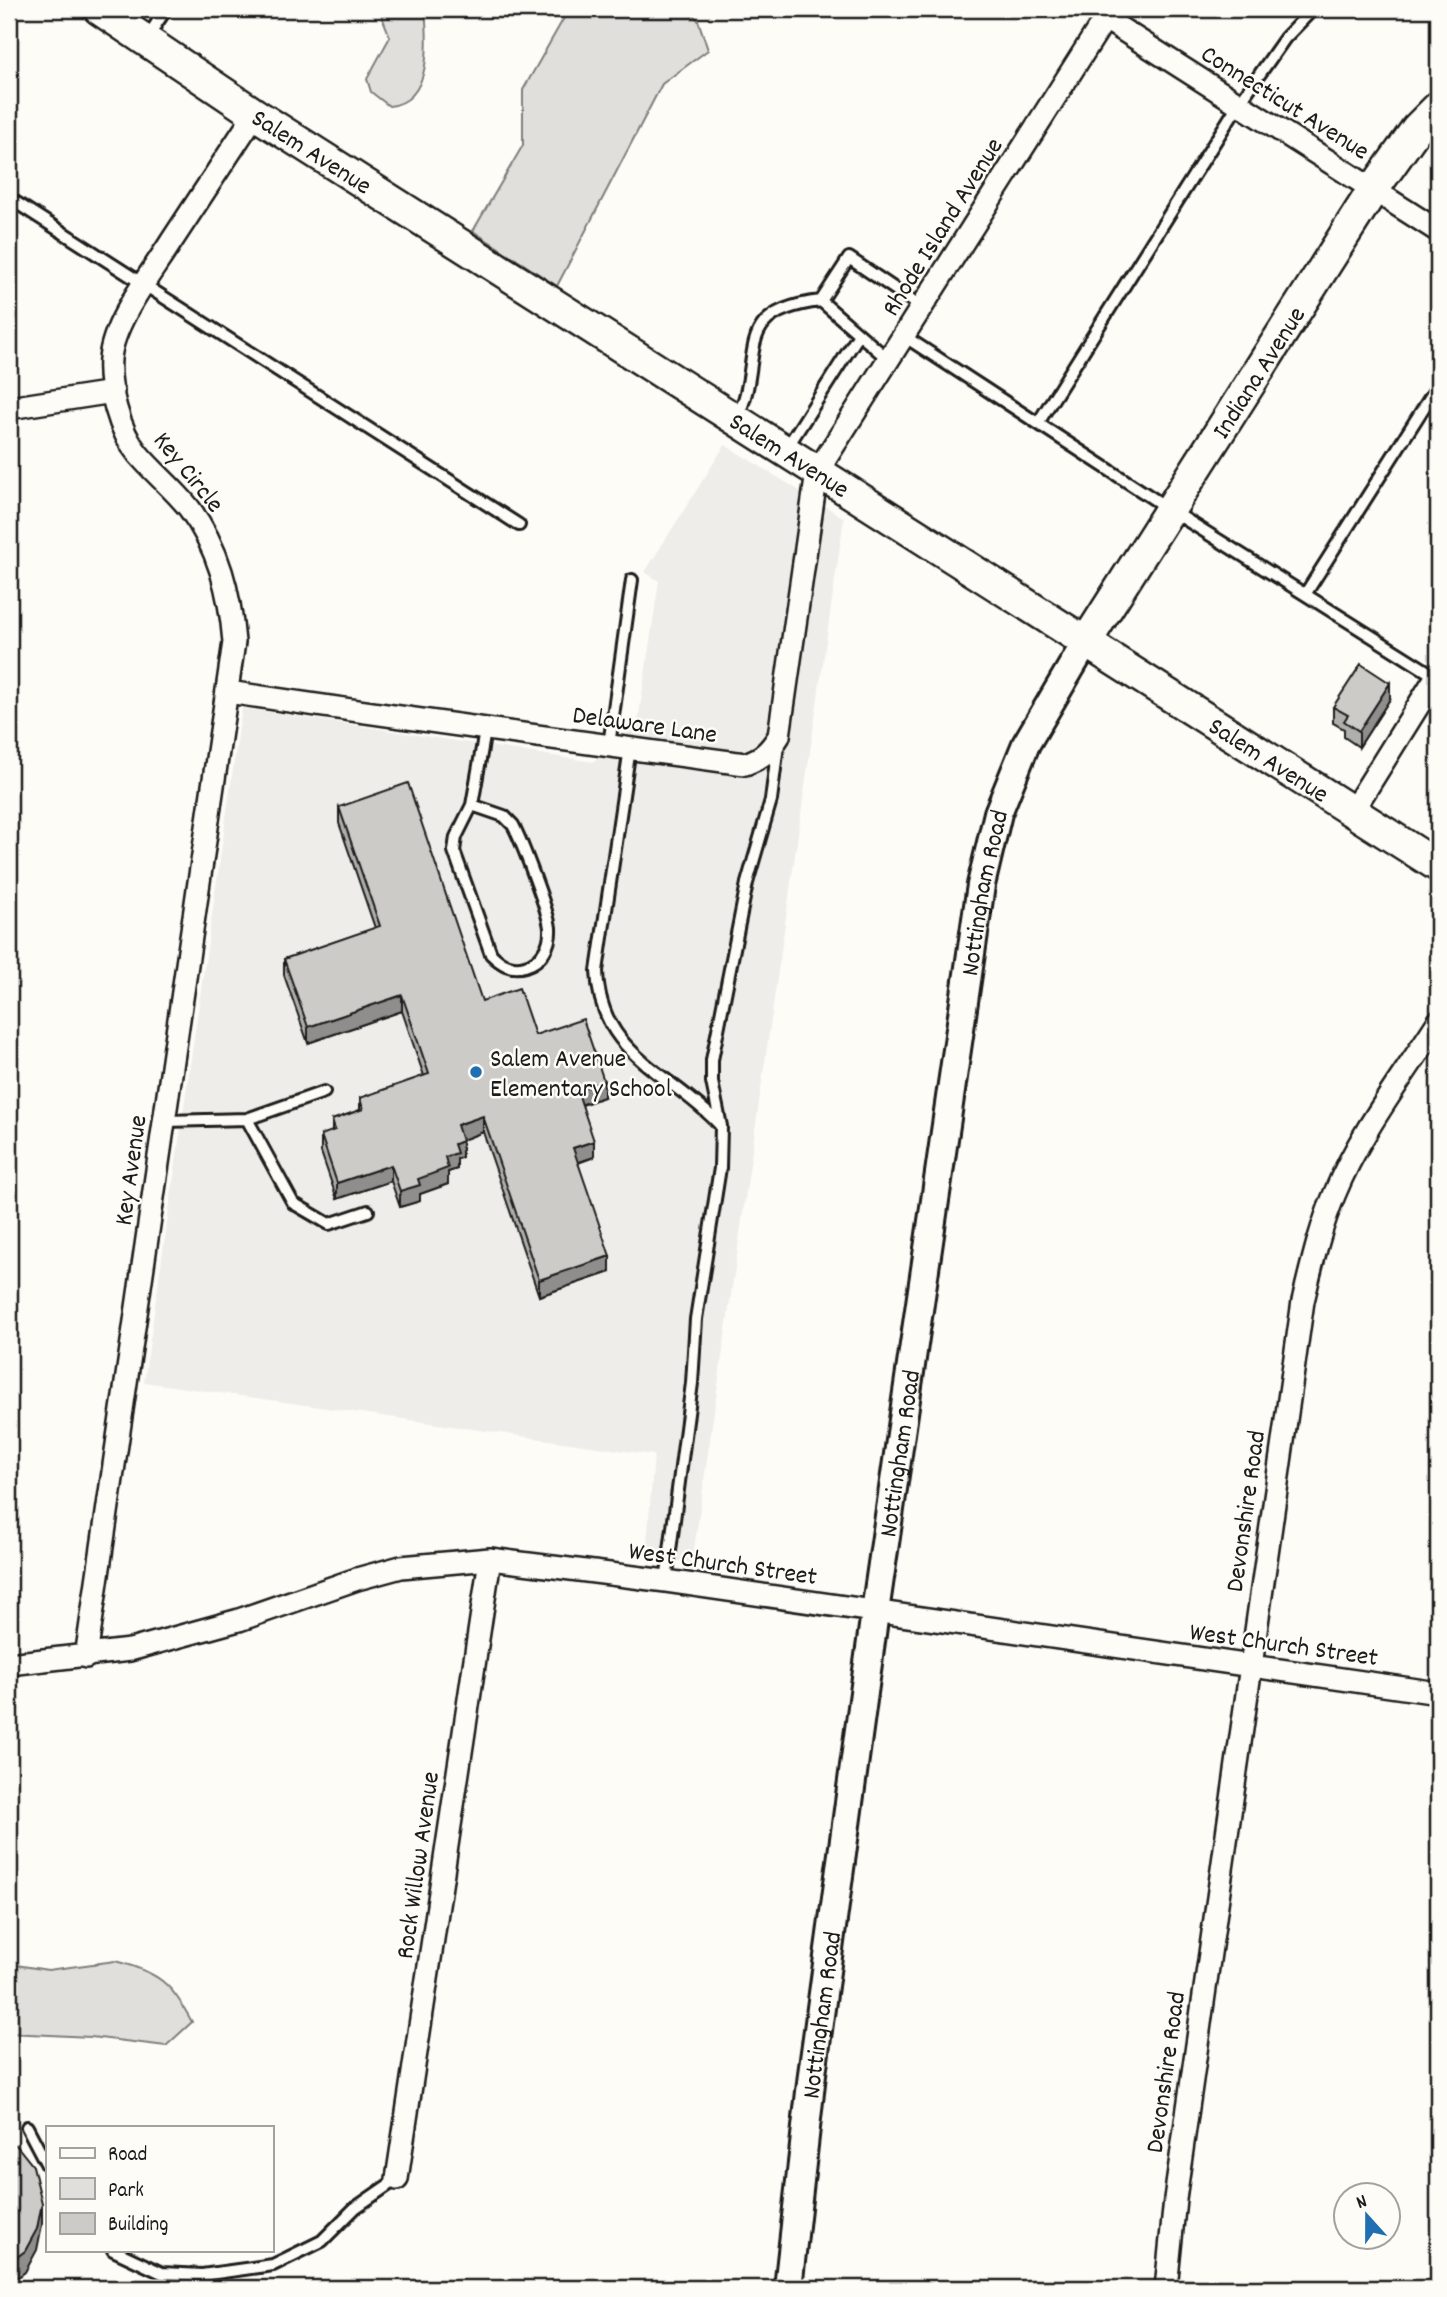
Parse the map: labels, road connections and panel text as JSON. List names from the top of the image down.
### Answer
{
  "streets": {
    "main road": ["Salem Avenue", "Indiana Avenue"],
    "street": [
      "Connecticut Avenue",
      "Rhode Island Avenue",
      "Key Circle",
      "Delaware Lane",
      "Nottingham Road",
      "Key Avenue",
      "Devonshire Road",
      "West Church Street",
      "Rock Willow Avenue"
    ]
  },
  "crossings": [
    ["Connecticut Avenue", "Rhode Island Avenue"],
    ["Connecticut Avenue", "Indiana Avenue"],
    ["Salem Avenue", "Rhode Island Avenue"],
    ["Salem Avenue", "Indiana Avenue"],
    ["Salem Avenue", "Key Circle"],
    ["Salem Avenue", "Nottingham Road"],
    ["Indiana Avenue", "Nottingham Road"],
    ["Key Circle", "Delaware Lane"],
    ["Key Circle", "Key Avenue"],
    ["Delaware Lane", "Key Avenue"],
    ["Nottingham Road", "West Church Street"],
    ["Key Avenue", "West Church Street"],
    ["Devonshire Road", "West Church Street"],
    ["West Church Street", "Rock Willow Avenue"]
  ],
  "places": ["Salem Avenue Elementary School"],
  "legend": ["Road", "Park", "Building"],
  "north": "top"
}
